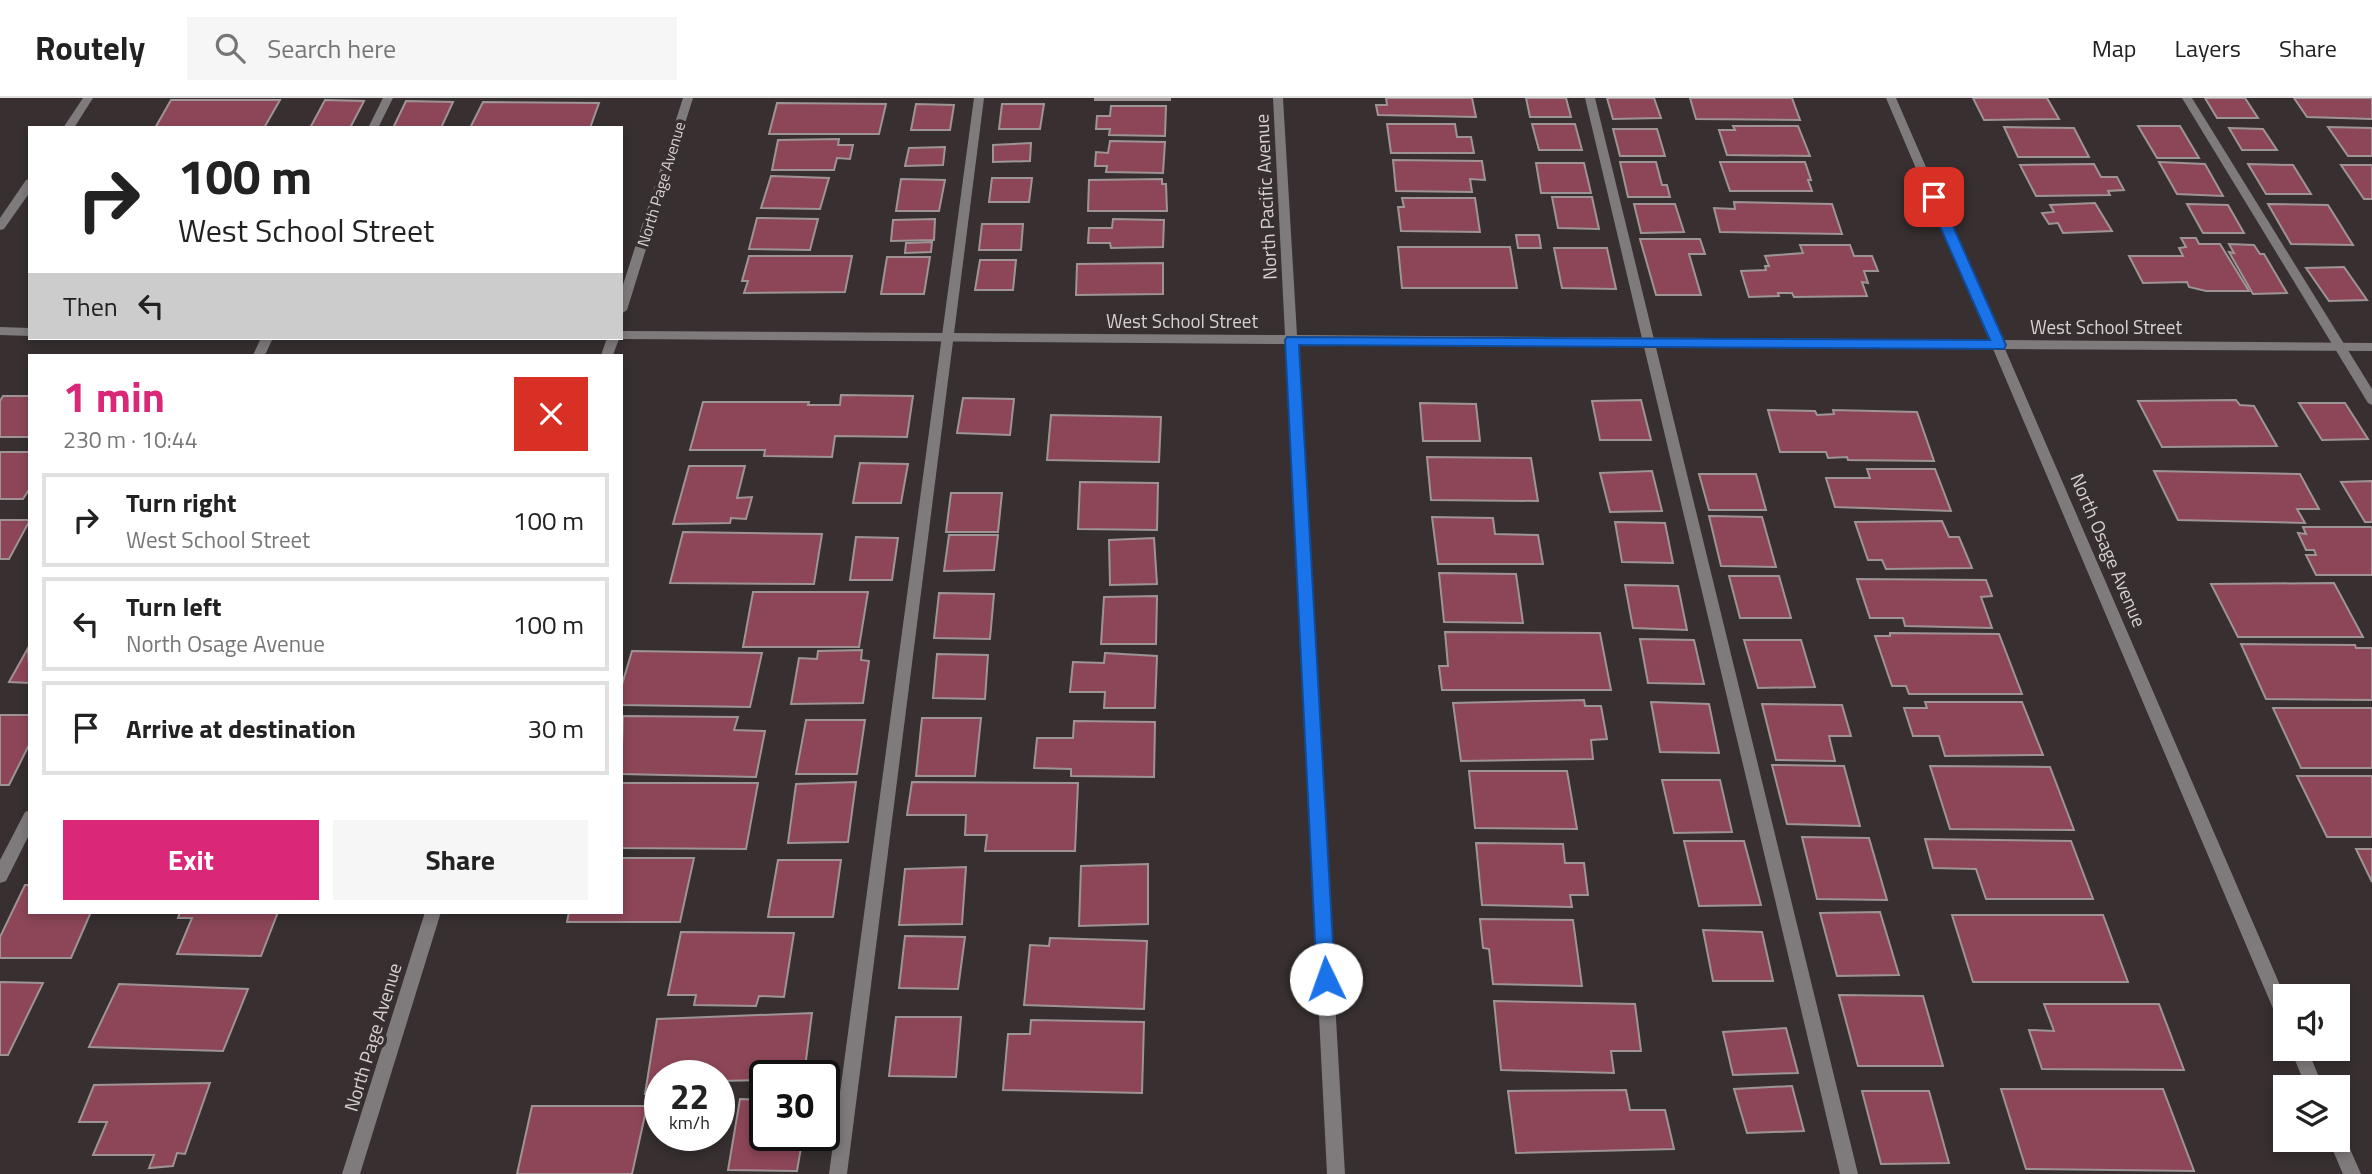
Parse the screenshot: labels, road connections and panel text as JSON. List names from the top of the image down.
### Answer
{
  "streets": {
    "street": [
      "North Page Avenue",
      "North Pacific Avenue",
      "West School Street",
      "North Osage Avenue"
    ]
  },
  "crossings": [
    ["North Pacific Avenue", "West School Street"],
    ["West School Street", "North Osage Avenue"]
  ],
  "page": {
    "header": "Routely",
    "search": "Search here",
    "nav": ["Map", "Layers", "Share"],
    "turn": ["100 m", "West School Street"],
    "then": "Then",
    "heading": ["1 min", "230 m · 10:44"],
    "list": [
      {
        "name": "Turn right",
        "note": "West School Street",
        "value": "100 m"
      },
      {
        "name": "Turn left",
        "note": "North Osage Avenue",
        "value": "100 m"
      },
      {
        "name": "Arrive at destination",
        "value": "30 m"
      }
    ],
    "buttons": ["Exit", "Share"],
    "speed": "22 km/h",
    "limit": "30"
  }
}
